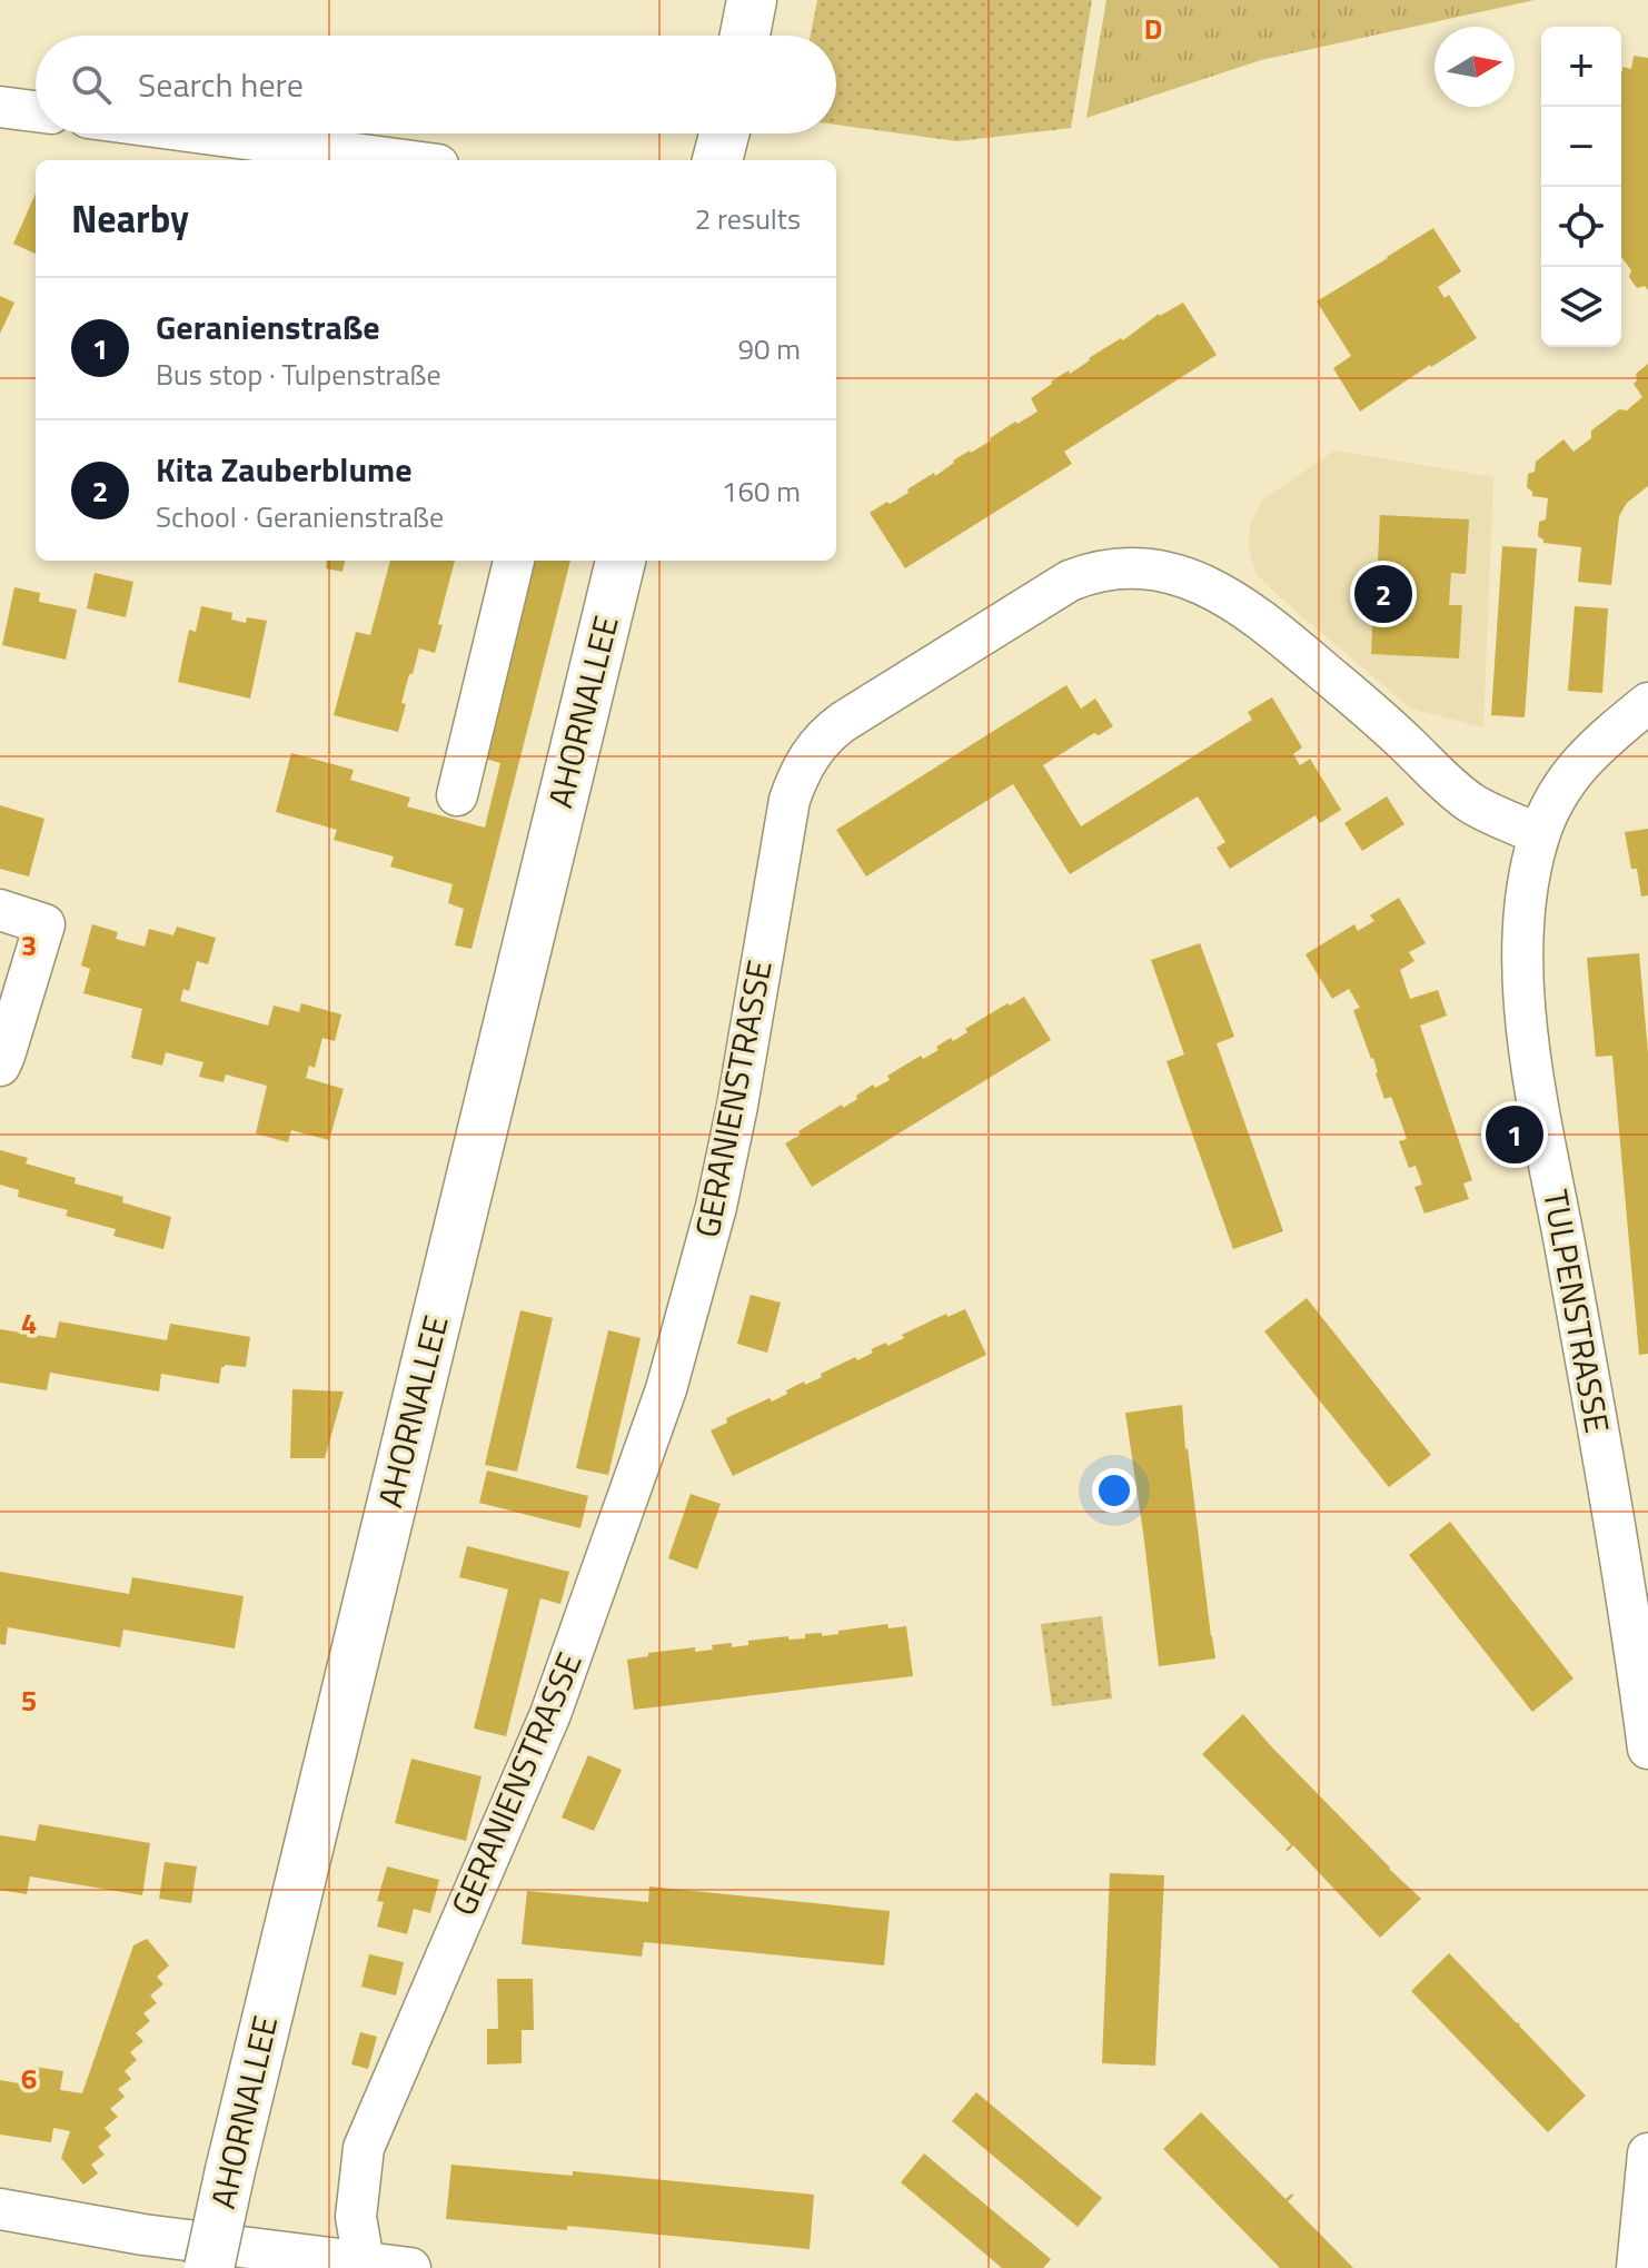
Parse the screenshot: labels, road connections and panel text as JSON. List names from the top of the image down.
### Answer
{
  "streets": {
    "main road": ["AHORNALLEE"],
    "street": ["GERANIENSTRASSE", "TULPENSTRASSE"]
  },
  "crossings": [
    ["GERANIENSTRASSE", "TULPENSTRASSE"]
  ],
  "north": "right",
  "page": {
    "map_buttons": ["+", "−"],
    "search": "Search here",
    "heading": ["Nearby", "2 results"],
    "list": [
      {
        "mark": "1",
        "name": "Geranienstraße",
        "note": "Bus stop · Tulpenstraße",
        "value": "90 m"
      },
      {
        "mark": "2",
        "name": "Kita Zauberblume",
        "note": "School · Geranienstraße",
        "value": "160 m"
      }
    ],
    "pins": ["2", "1"]
  },
  "grid": {
    "columns": ["D"],
    "rows": [
      "3",
      "4",
      "5",
      "6"
    ]
  }
}
